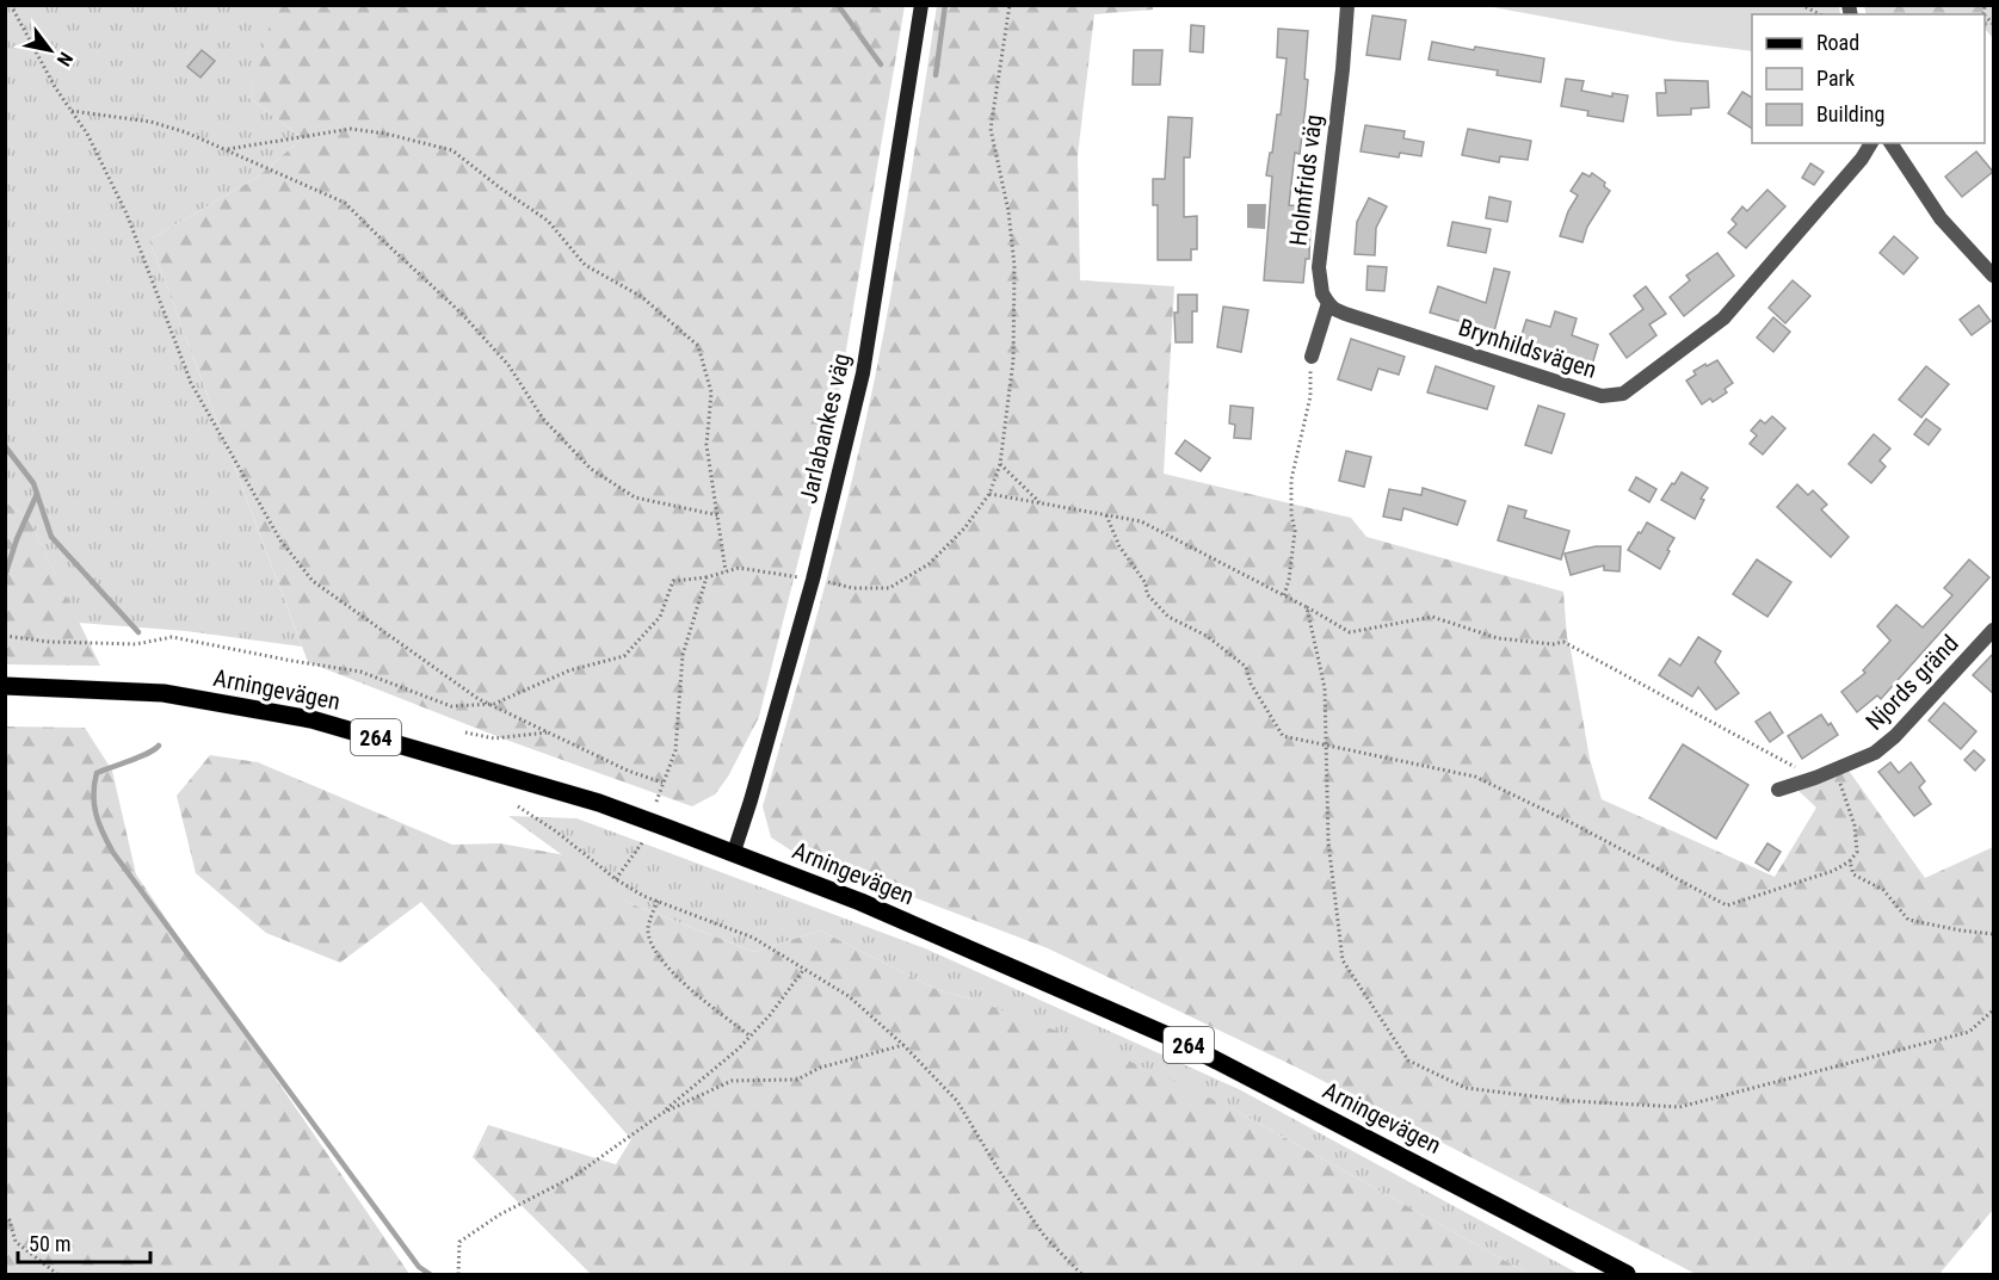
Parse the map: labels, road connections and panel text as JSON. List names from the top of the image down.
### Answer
{
  "streets": {
    "main road": ["Jarlabankes väg", "Arningevägen", "264"],
    "street": ["Holmfrids väg", "Brynhildsvägen", "Njords gränd"]
  },
  "crossings": [
    ["Holmfrids väg", "Brynhildsvägen"],
    ["Jarlabankes väg", "Arningevägen"]
  ],
  "legend": ["Road", "Park", "Building"],
  "scale_bar": "50 m",
  "north": "bottom right"
}
